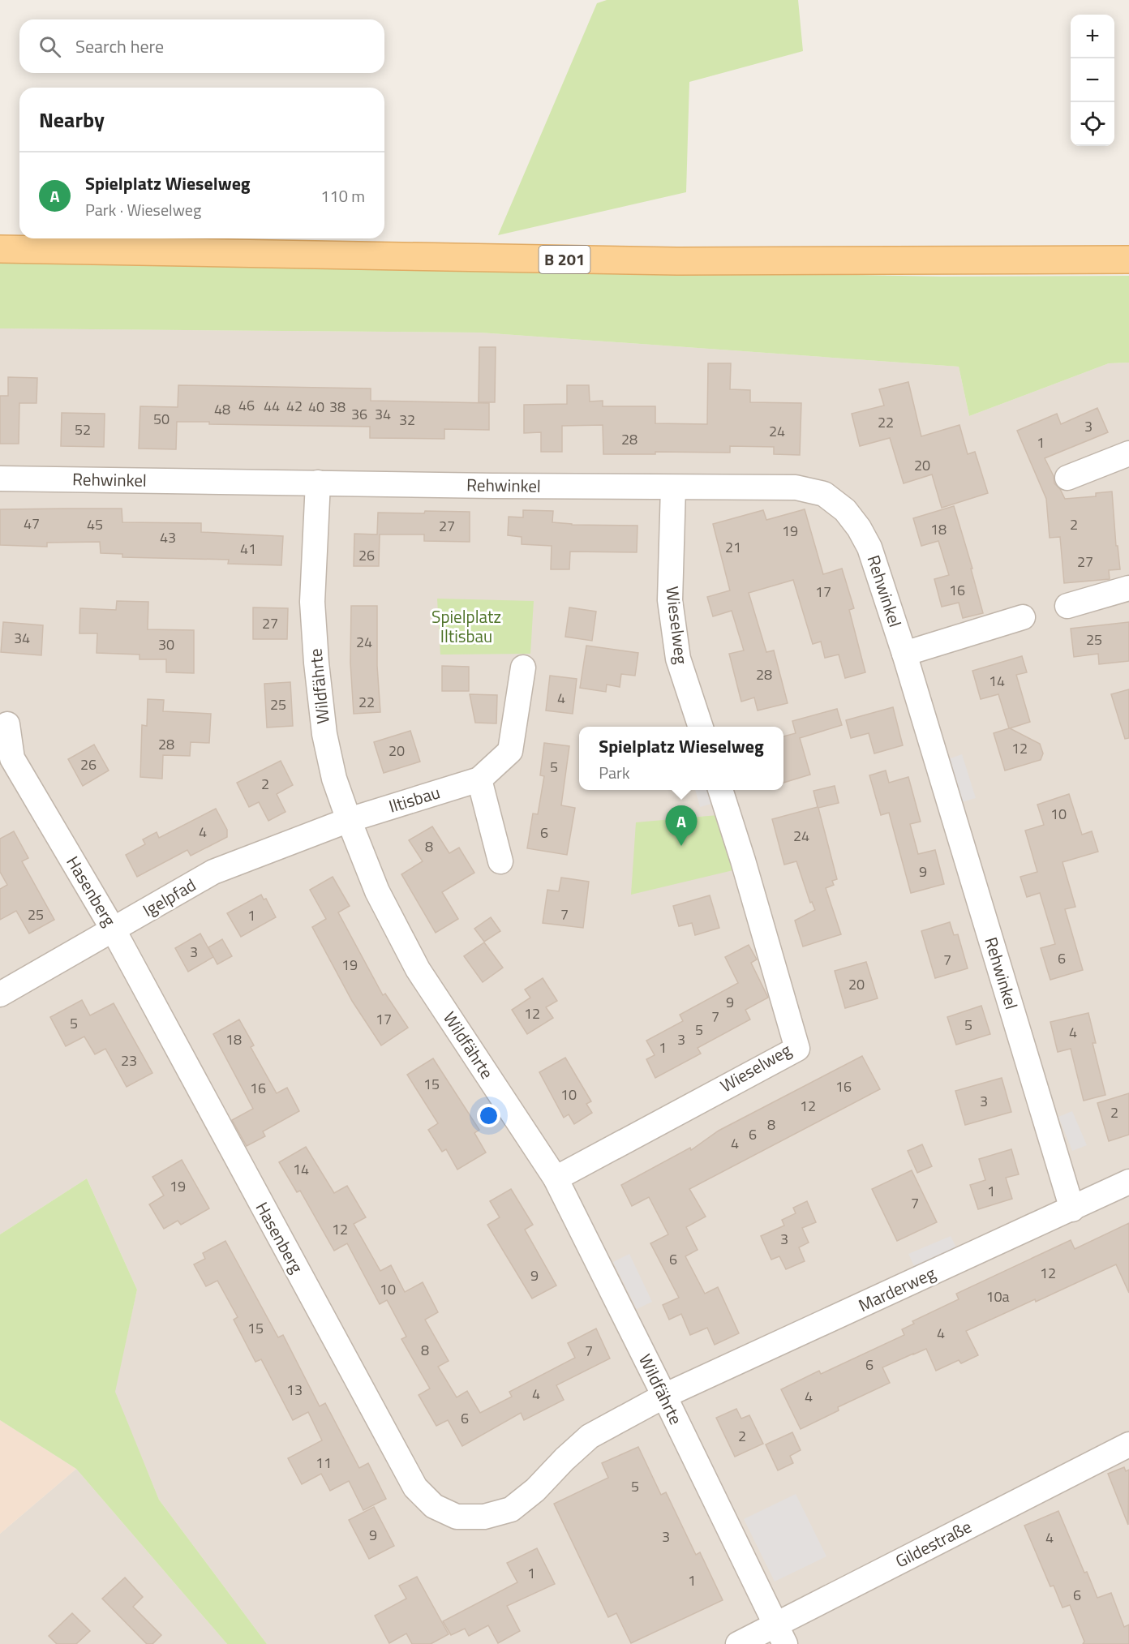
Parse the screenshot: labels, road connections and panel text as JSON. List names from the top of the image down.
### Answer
{
  "streets": {
    "main road": ["B 201"],
    "street": [
      "Rehwinkel",
      "Wieselweg",
      "Wildfährte",
      "Iltisbau",
      "Hasenberg",
      "Igelpfad",
      "Marderweg",
      "Gildestraße"
    ]
  },
  "crossings": [
    ["Rehwinkel", "Wieselweg"],
    ["Rehwinkel", "Wildfährte"],
    ["Rehwinkel", "Marderweg"],
    ["Wieselweg", "Wildfährte"],
    ["Wildfährte", "Iltisbau"],
    ["Wildfährte", "Hasenberg"],
    ["Wildfährte", "Igelpfad"],
    ["Wildfährte", "Marderweg"],
    ["Wildfährte", "Gildestraße"],
    ["Iltisbau", "Igelpfad"],
    ["Hasenberg", "Igelpfad"],
    ["Hasenberg", "Marderweg"]
  ],
  "parks": ["Spielplatz Iltisbau"],
  "house_numbers": [
    "46",
    "44",
    "42",
    "40",
    "38",
    "48",
    "36",
    "34",
    "50",
    "32",
    "22",
    "3",
    "52",
    "24",
    "28",
    "1",
    "20",
    "47",
    "45",
    "2",
    "27",
    "18",
    "19",
    "43",
    "21",
    "41",
    "26",
    "27",
    "16",
    "17",
    "27",
    "34",
    "25",
    "24",
    "30",
    "28",
    "14",
    "4",
    "22",
    "25",
    "28",
    "12",
    "20",
    "26",
    "5",
    "2",
    "10",
    "4",
    "6",
    "24",
    "8",
    "9",
    "25",
    "7",
    "1",
    "3",
    "6",
    "7",
    "19",
    "20",
    "9",
    "12",
    "7",
    "17",
    "5",
    "5",
    "5",
    "4",
    "18",
    "3",
    "1",
    "23",
    "15",
    "16",
    "16",
    "10",
    "3",
    "12",
    "2",
    "8",
    "6",
    "4",
    "14",
    "19",
    "1",
    "7",
    "12",
    "3",
    "6",
    "12",
    "9",
    "10",
    "10a",
    "15",
    "4",
    "8",
    "7",
    "6",
    "13",
    "4",
    "4",
    "6",
    "2",
    "11",
    "5",
    "9",
    "3",
    "4",
    "1",
    "1",
    "6"
  ],
  "page": {
    "map_buttons": ["+", "−"],
    "search": "Search here",
    "heading": "Nearby",
    "list": [
      {
        "mark": "A",
        "name": "Spielplatz Wieselweg",
        "note": "Park · Wieselweg",
        "value": "110 m"
      }
    ],
    "popup": ["Spielplatz Wieselweg", "Park"],
    "pins": "A"
  }
}
